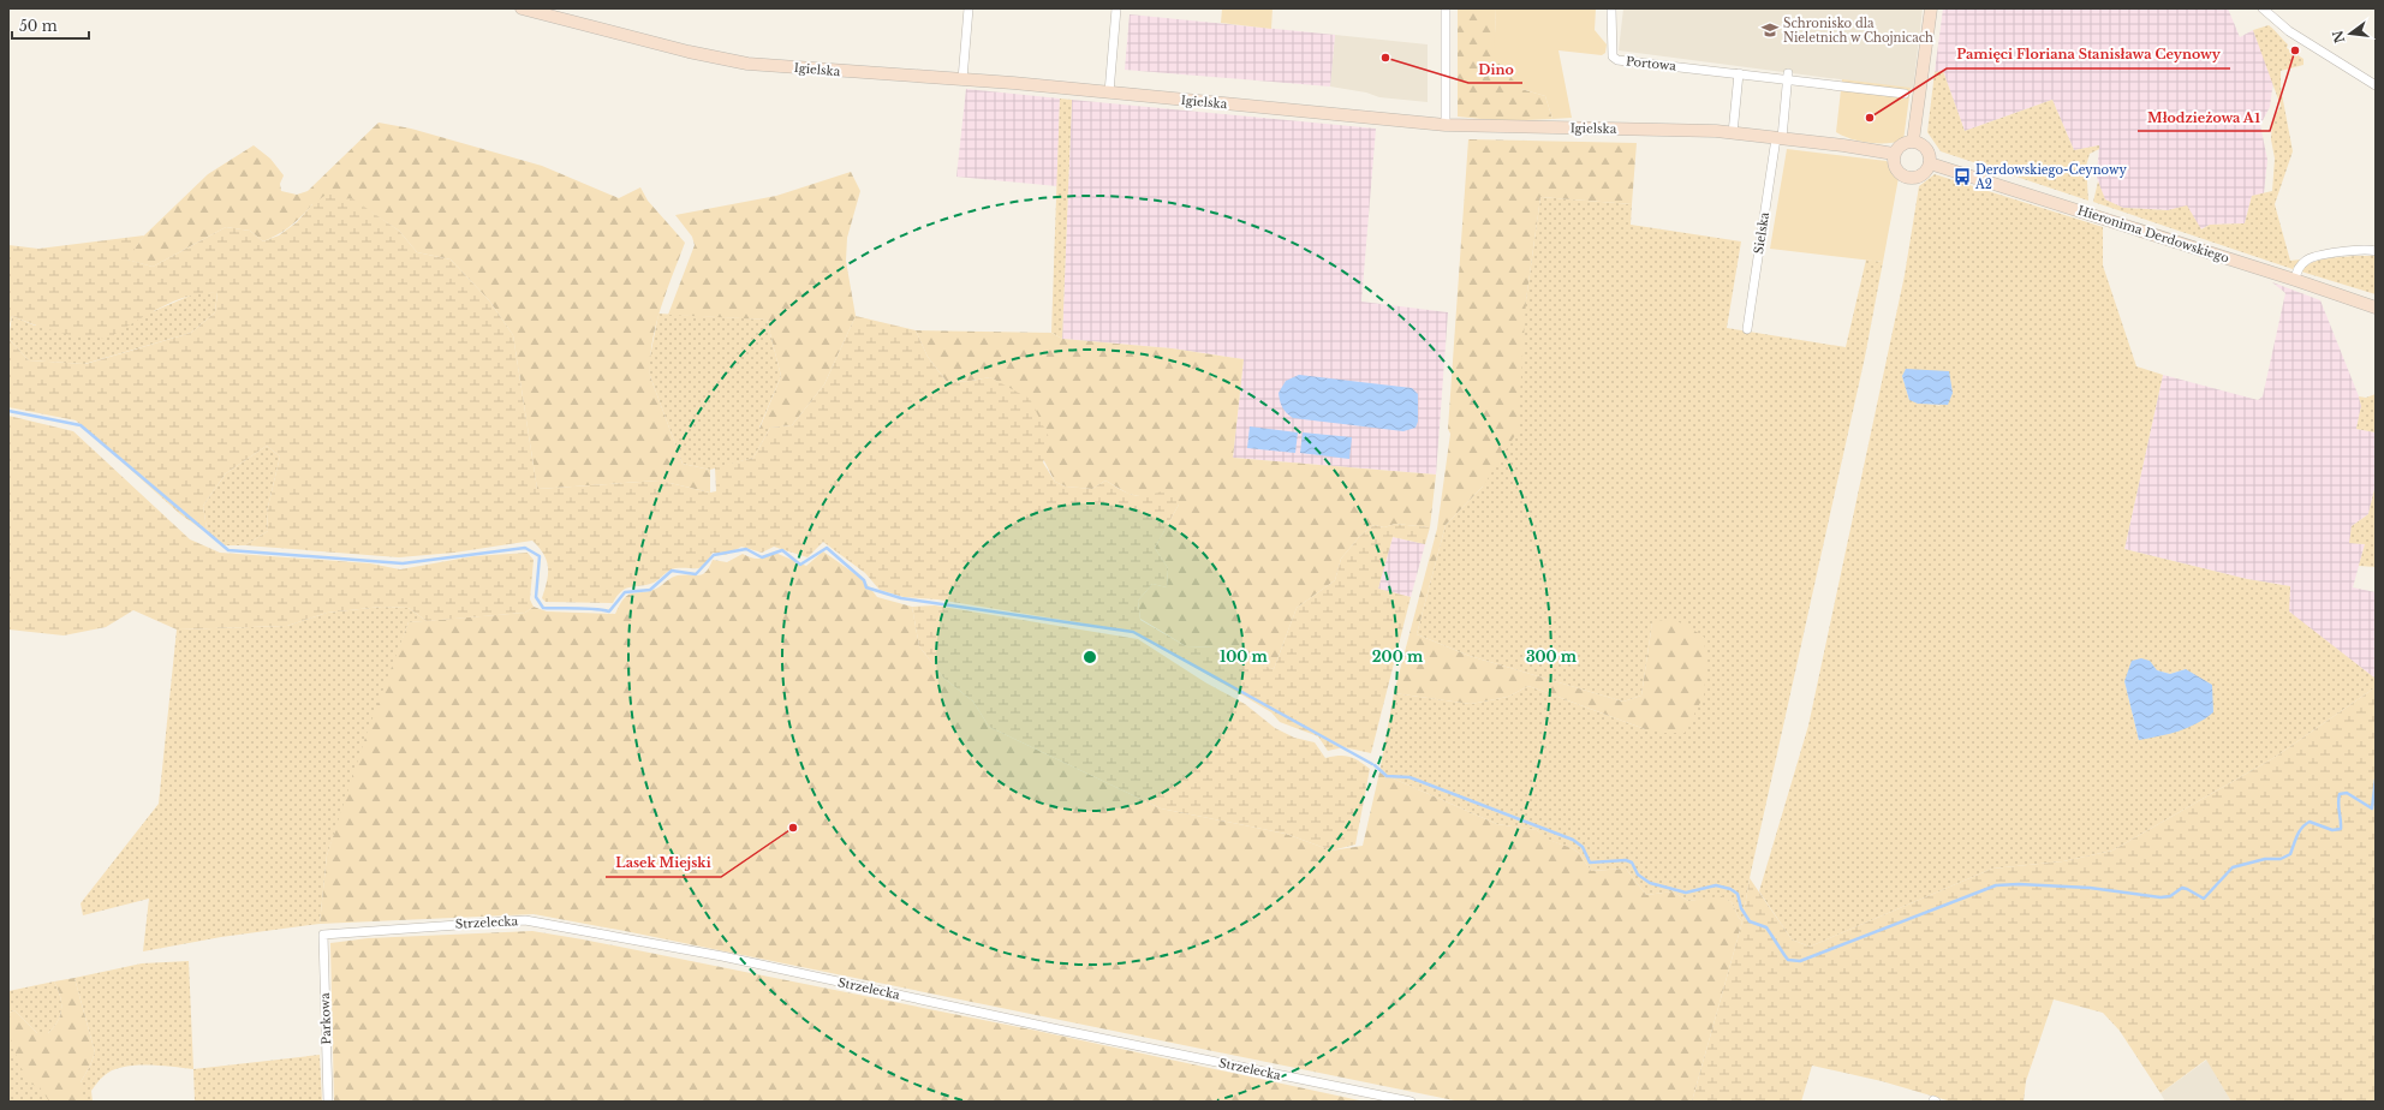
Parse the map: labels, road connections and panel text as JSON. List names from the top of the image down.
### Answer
{
  "streets": {
    "street": [
      "Portowa",
      "Igielska",
      "Sielska",
      "Hieronima Derdowskiego",
      "Strzelecka",
      "Parkowa"
    ]
  },
  "crossings": [
    ["Igielska", "Sielska"],
    ["Igielska", "Hieronima Derdowskiego"],
    ["Strzelecka", "Parkowa"]
  ],
  "places": {
    "school or university": ["Schronisko dla Nieletnich w Chojnicach"],
    "other": [
      "Młodzieżowa A1",
      "Dino",
      "Pamięci Floriana Stanisława Ceynowy",
      "Lasek Miejski"
    ],
    "bus stop": ["Derdowskiego-Ceynowy A2"]
  },
  "scale_bar": "50 m",
  "north": "left",
  "rings": ["100 m", "200 m", "300 m"]
}
